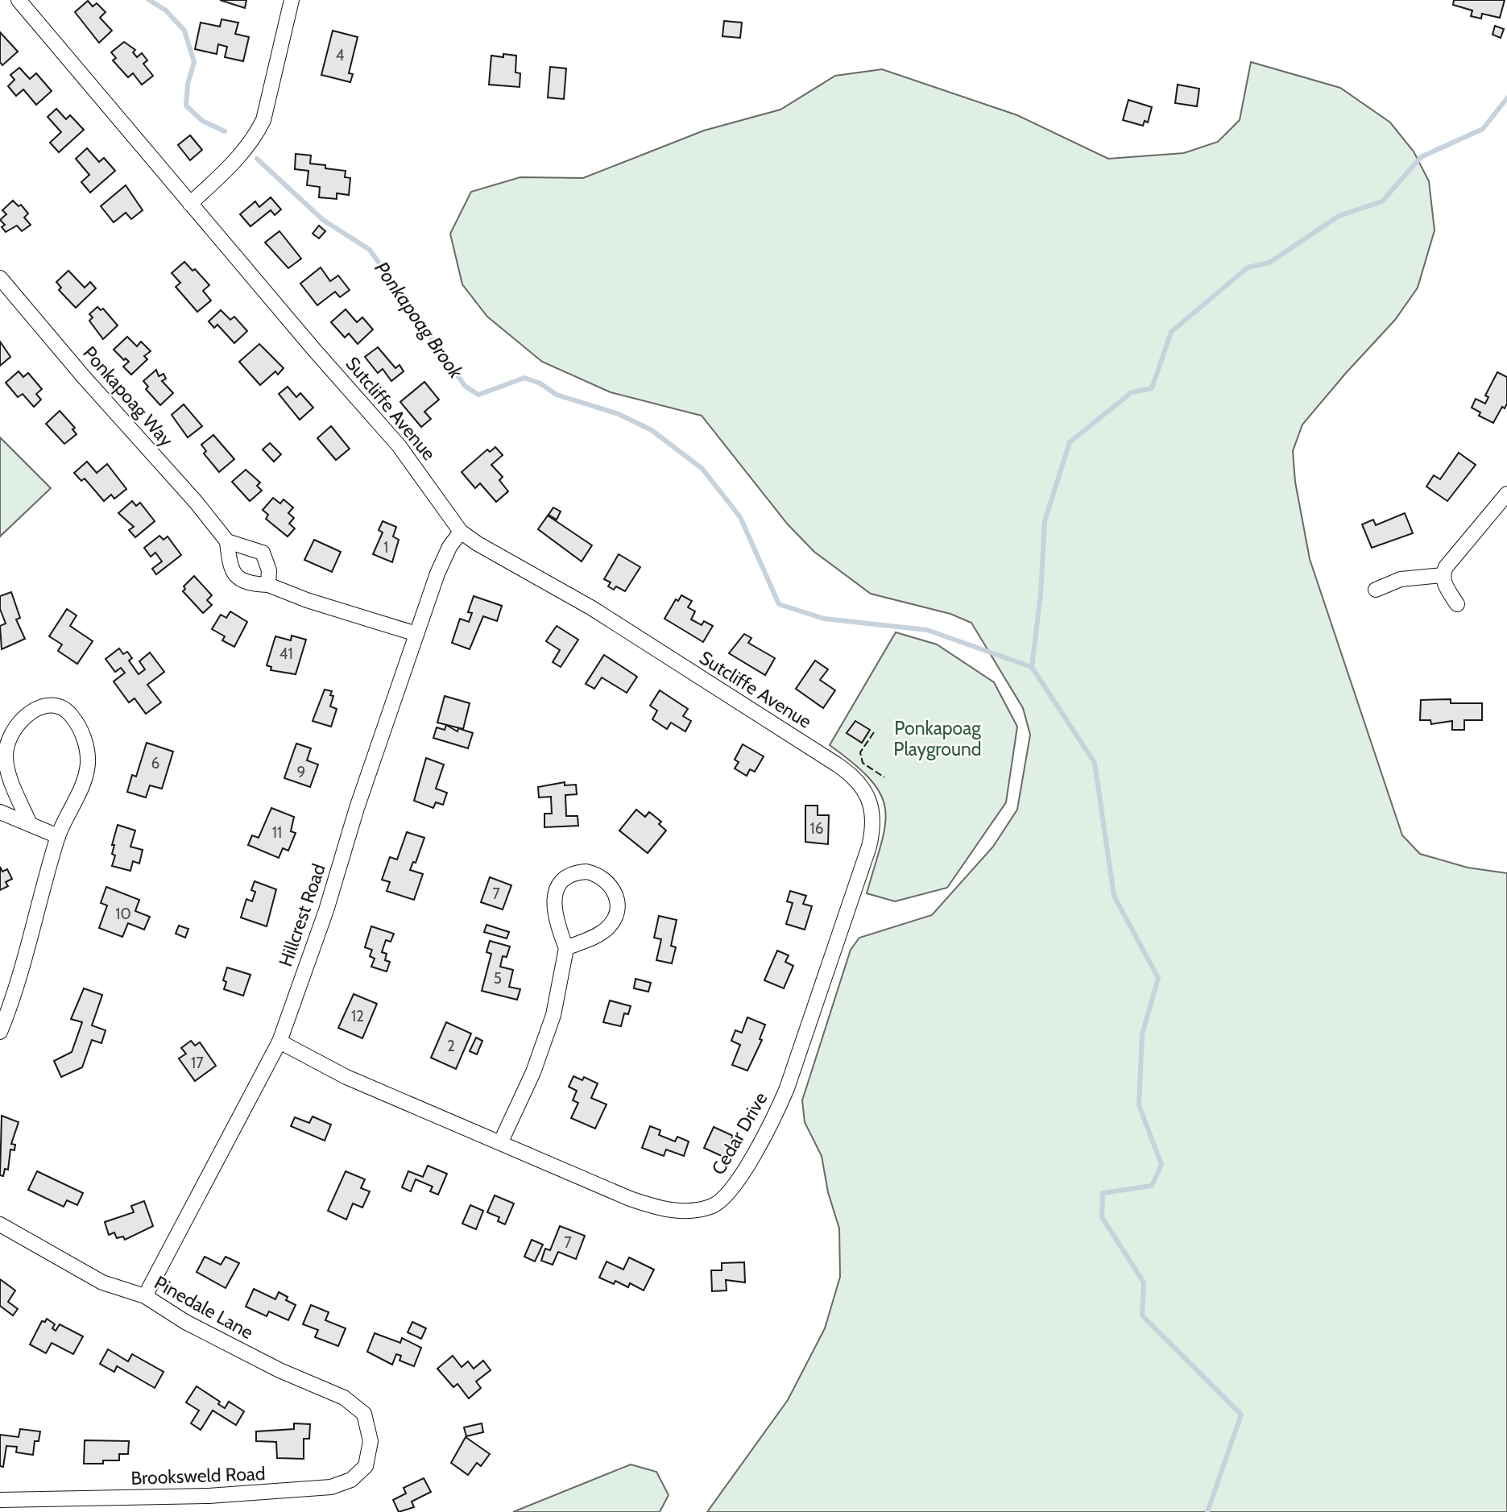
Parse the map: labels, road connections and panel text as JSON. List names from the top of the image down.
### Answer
{
  "streets": {
    "street": [
      "Ponkapoag Way",
      "Sutcliffe Avenue",
      "Hillcrest Road",
      "Cedar Drive",
      "Pinedale Lane",
      "Brooksweld Road"
    ]
  },
  "crossings": [
    ["Sutcliffe Avenue", "Hillcrest Road"],
    ["Sutcliffe Avenue", "Cedar Drive"],
    ["Hillcrest Road", "Cedar Drive"],
    ["Hillcrest Road", "Pinedale Lane"],
    ["Pinedale Lane", "Brooksweld Road"]
  ],
  "water": ["Ponkapoag Brook"],
  "parks": ["Ponkapoag Playground"],
  "house_numbers": [
    "4",
    "1",
    "41",
    "6",
    "9",
    "16",
    "11",
    "7",
    "10",
    "5",
    "12",
    "2",
    "17",
    "7"
  ]
}
